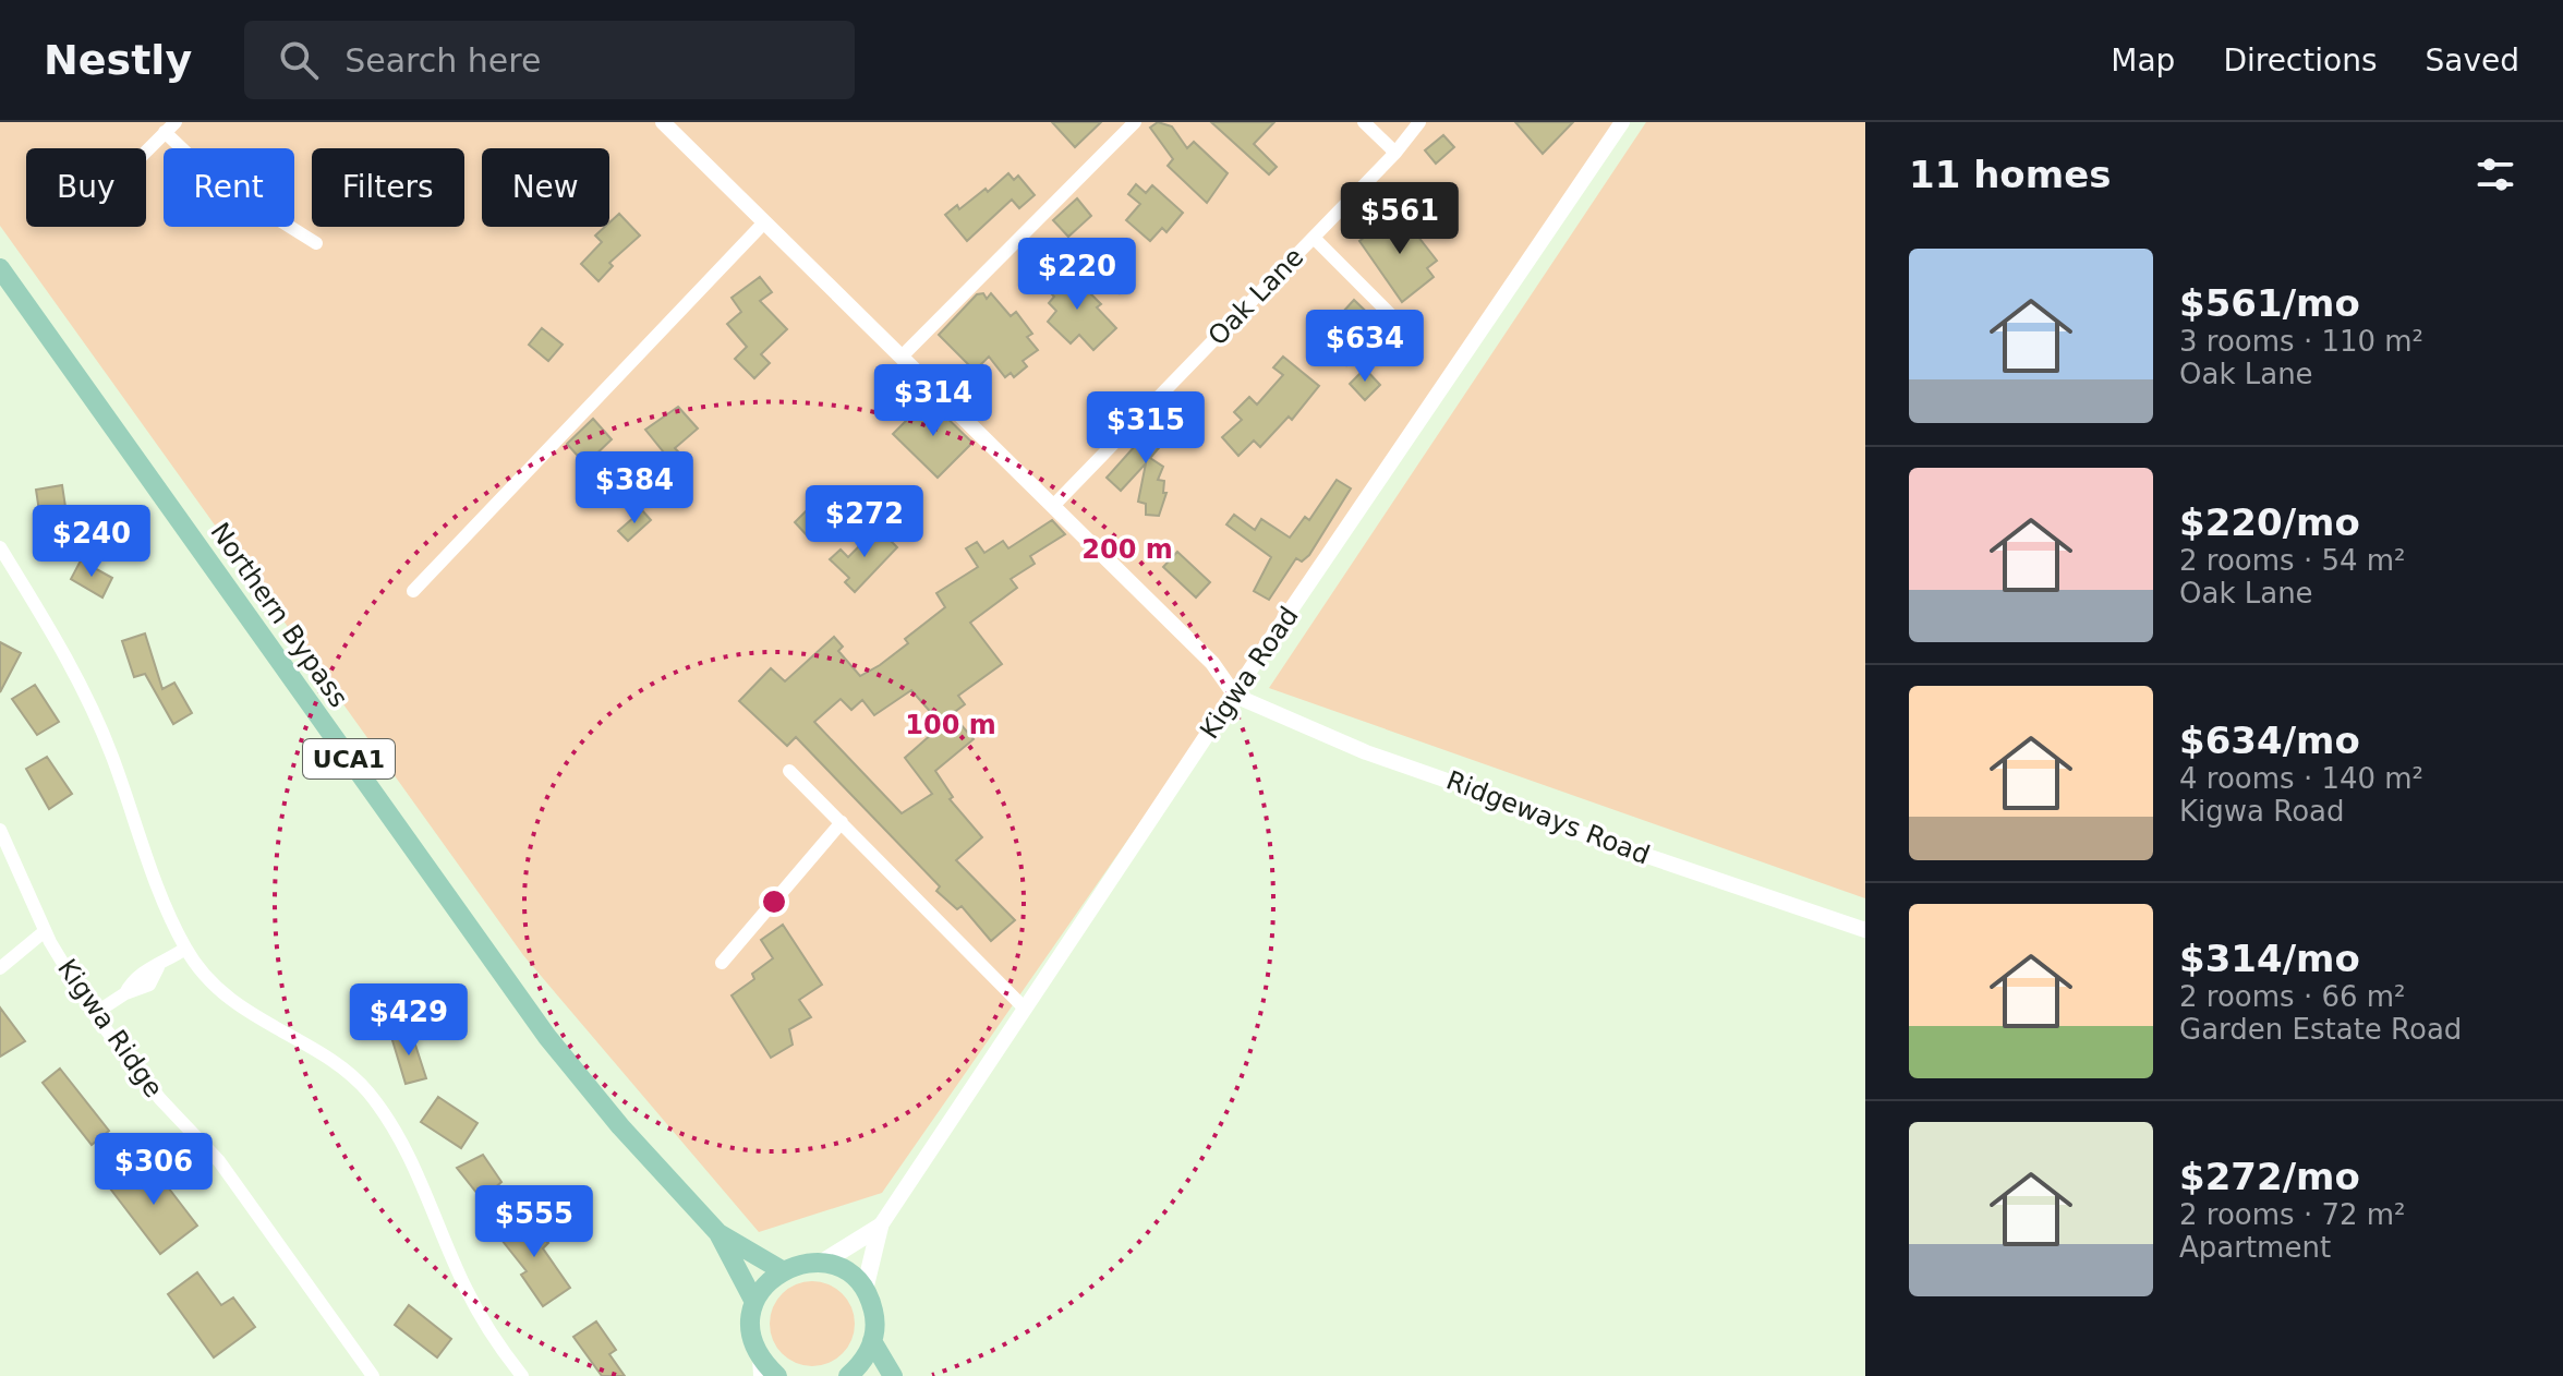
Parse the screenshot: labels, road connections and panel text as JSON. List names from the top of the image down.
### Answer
{
  "streets": {
    "main road": ["Northern Bypass", "UCA1"],
    "street": [
      "Oak Lane",
      "Kigwa Road",
      "Ridgeways Road",
      "Kigwa Ridge"
    ]
  },
  "crossings": [
    ["Northern Bypass", "UCA1"],
    ["Kigwa Road", "Ridgeways Road"]
  ],
  "page": {
    "header": "Nestly",
    "search": "Search here",
    "nav": ["Map", "Directions", "Saved"],
    "heading": "11 homes",
    "chip": [
      "Buy",
      "Rent",
      "Filters",
      "New"
    ],
    "price": [
      "$561",
      "$220",
      "$634",
      "$314",
      "$315",
      "$384",
      "$272",
      "$240",
      "$429",
      "$306",
      "$555"
    ],
    "list": [
      {
        "name": "$561/mo",
        "note": "3 rooms · 110 m² · Oak Lane"
      },
      {
        "name": "$220/mo",
        "note": "2 rooms · 54 m² · Oak Lane"
      },
      {
        "name": "$634/mo",
        "note": "4 rooms · 140 m² · Kigwa Road"
      },
      {
        "name": "$314/mo",
        "note": "2 rooms · 66 m² · Garden Estate Road"
      },
      {
        "name": "$272/mo",
        "note": "2 rooms · 72 m² · Apartment"
      }
    ]
  },
  "rings": ["200 m", "100 m"]
}
